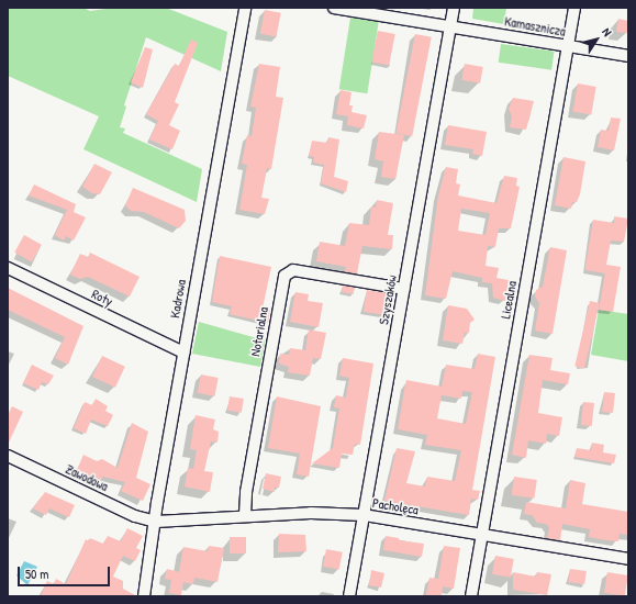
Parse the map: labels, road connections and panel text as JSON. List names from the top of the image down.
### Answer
{
  "streets": {
    "street": [
      "Kamasznicza",
      "Roty",
      "Kadrowa",
      "Szyszaków",
      "Licealna",
      "Notarialna",
      "Zawodowa",
      "Pacholęca"
    ]
  },
  "crossings": [
    ["Kamasznicza", "Szyszaków"],
    ["Kamasznicza", "Licealna"],
    ["Roty", "Kadrowa"],
    ["Kadrowa", "Zawodowa"],
    ["Kadrowa", "Pacholęca"],
    ["Szyszaków", "Notarialna"],
    ["Szyszaków", "Pacholęca"],
    ["Licealna", "Pacholęca"],
    ["Notarialna", "Pacholęca"],
    ["Zawodowa", "Pacholęca"]
  ],
  "scale_bar": "50 m",
  "north": "top right"
}
